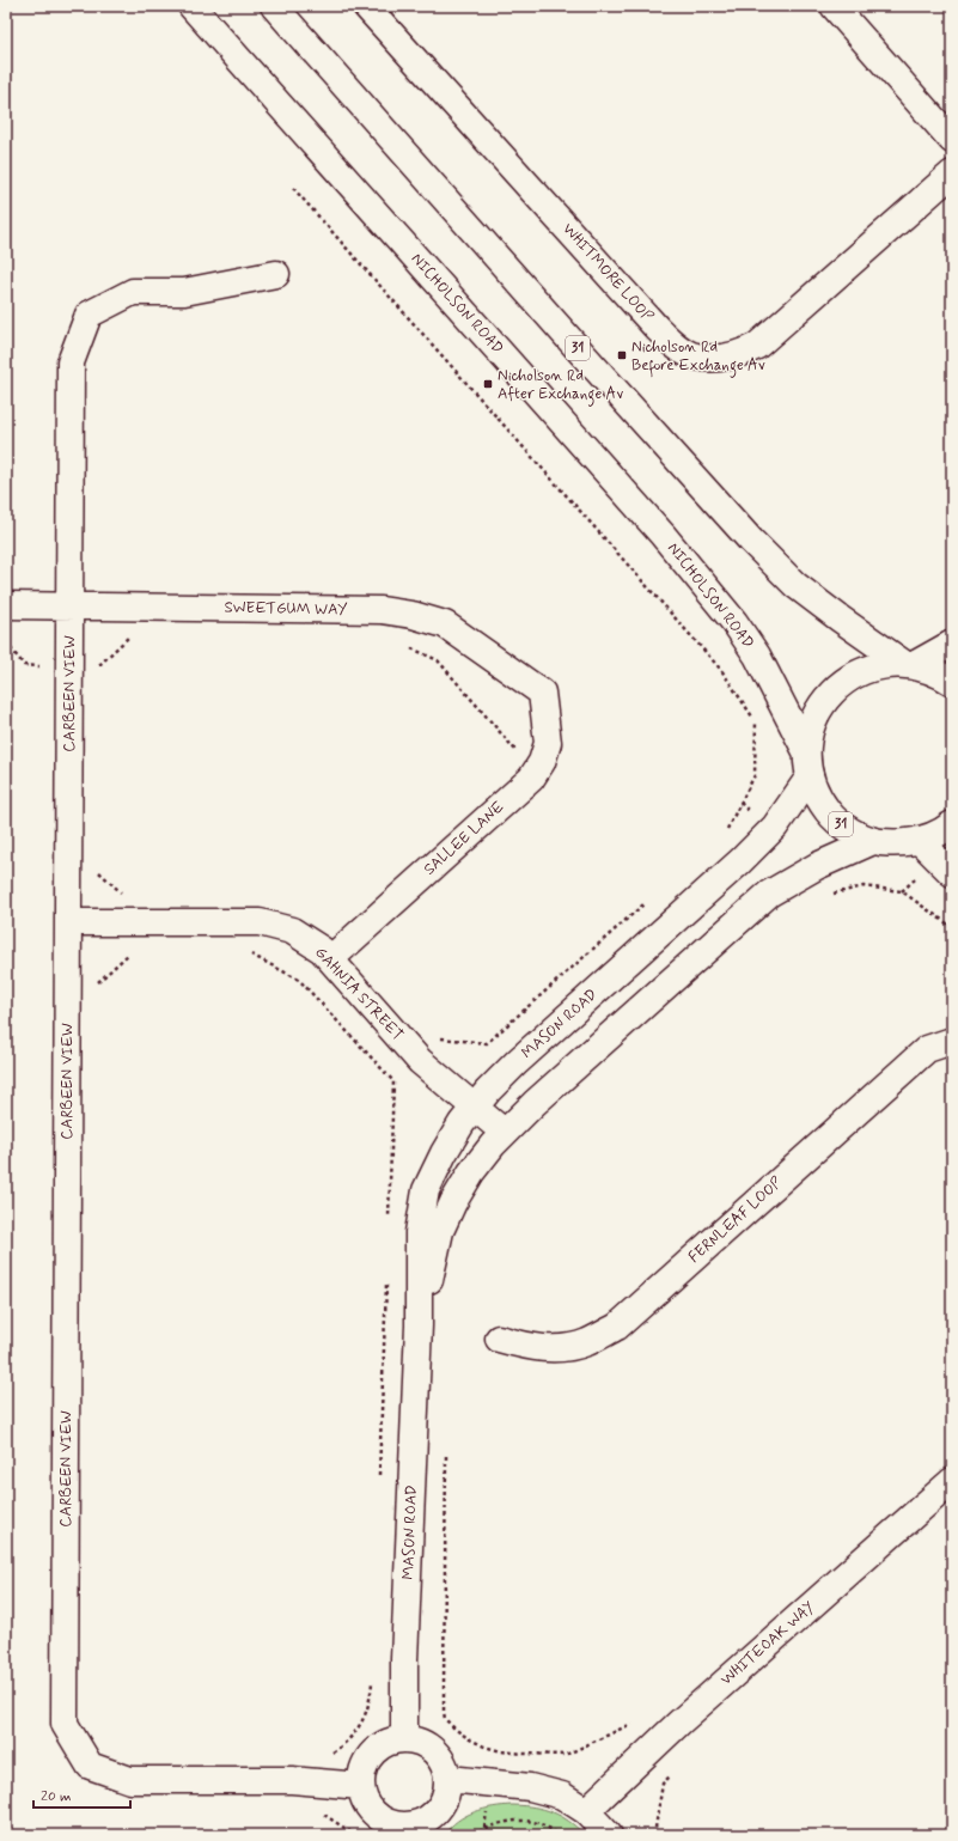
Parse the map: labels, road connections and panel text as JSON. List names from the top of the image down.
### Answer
{
  "streets": {
    "street": [
      "WHITMORE LOOP",
      "NICHOLSON ROAD",
      "31",
      "SWEETGUM WAY",
      "CARBEEN VIEW",
      "SALLEE LANE",
      "GAHNIA STREET",
      "MASON ROAD",
      "FERNLEAF LOOP",
      "WHITEOAK WAY"
    ]
  },
  "crossings": [
    ["NICHOLSON ROAD", "31"],
    ["NICHOLSON ROAD", "MASON ROAD"],
    ["31", "MASON ROAD"],
    ["SWEETGUM WAY", "CARBEEN VIEW"],
    ["SWEETGUM WAY", "SALLEE LANE"],
    ["CARBEEN VIEW", "GAHNIA STREET"],
    ["CARBEEN VIEW", "MASON ROAD"],
    ["SALLEE LANE", "GAHNIA STREET"],
    ["GAHNIA STREET", "MASON ROAD"]
  ],
  "places": {
    "transit": ["Nicholson Rd Before Exchange Av", "Nicholson Rd After Exchange Av"]
  },
  "scale_bar": "20 m"
}
